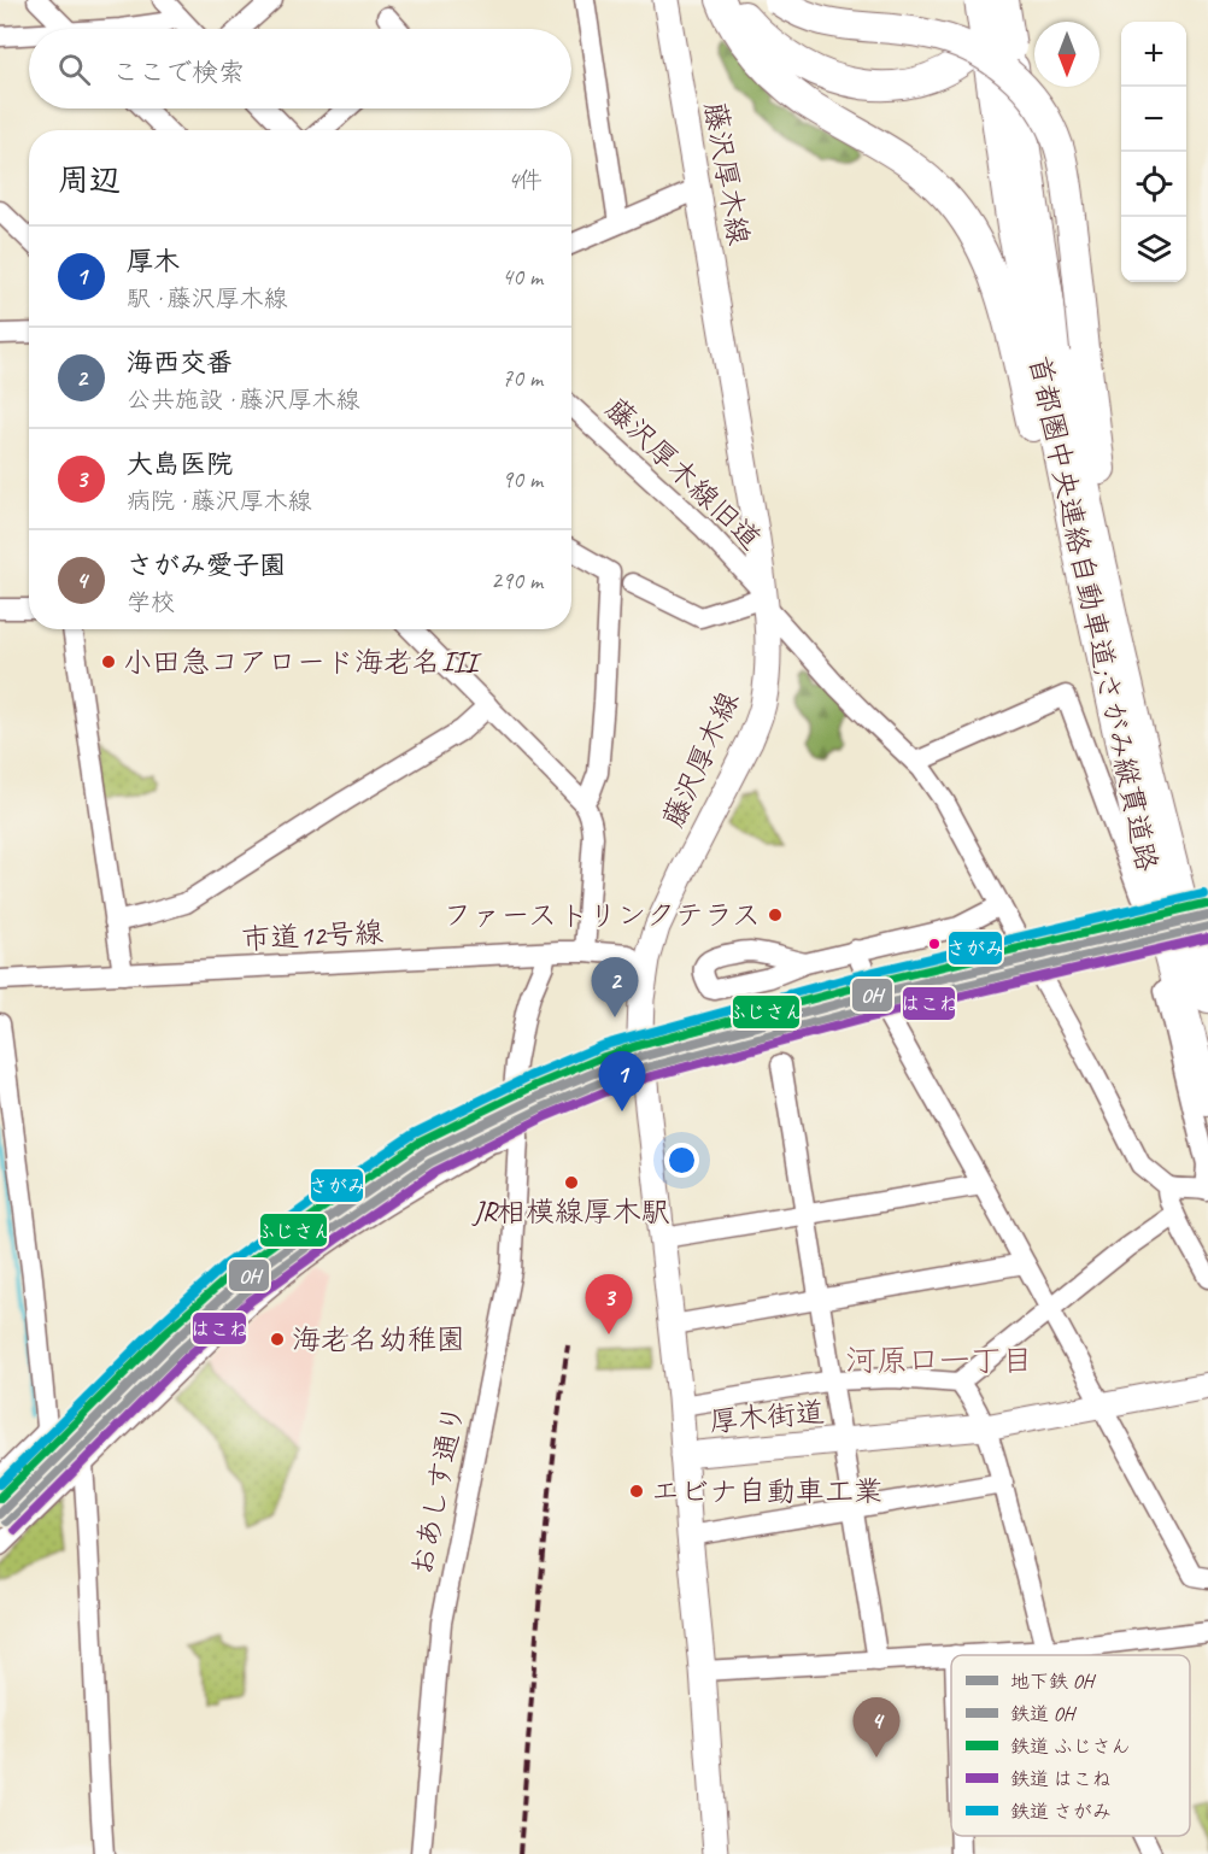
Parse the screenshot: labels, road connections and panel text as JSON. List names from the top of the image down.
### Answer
{
  "streets": {
    "highway": ["首都圏中央連絡自動車道;さがみ縦貫道路"],
    "main road": ["藤沢厚木線", "厚木街道"],
    "street": ["藤沢厚木線旧道", "市道12号線", "おあしす通り"]
  },
  "crossings": [
    ["藤沢厚木線", "藤沢厚木線旧道"],
    ["藤沢厚木線", "厚木街道"],
    ["市道12号線", "おあしす通り"]
  ],
  "districts": ["河原口一丁目"],
  "places": [
    "小田急コアロード海老名III",
    "ファーストリンクテラス",
    "JR相模線厚木駅",
    "海老名幼稚園",
    "エビナ自動車工業"
  ],
  "lines": [
    "rail line さがみ",
    "rail line ふじさん",
    "metro line OH",
    "rail line OH",
    "rail line はこね"
  ],
  "legend": [
    "地下鉄 OH",
    "鉄道 OH",
    "鉄道 ふじさん",
    "鉄道 はこね",
    "鉄道 さがみ"
  ],
  "north": "bottom",
  "page": {
    "map_buttons": ["+", "−"],
    "search": "ここで検索",
    "heading": ["周辺", "4件"],
    "list": [
      {
        "mark": "1",
        "name": "厚木",
        "note": "駅 · 藤沢厚木線",
        "value": "40 m"
      },
      {
        "mark": "2",
        "name": "海西交番",
        "note": "公共施設 · 藤沢厚木線",
        "value": "70 m"
      },
      {
        "mark": "3",
        "name": "大島医院",
        "note": "病院 · 藤沢厚木線",
        "value": "90 m"
      },
      {
        "mark": "4",
        "name": "さがみ愛子園",
        "note": "学校",
        "value": "290 m"
      }
    ],
    "pins": [
      "2",
      "1",
      "3",
      "4"
    ]
  }
}
